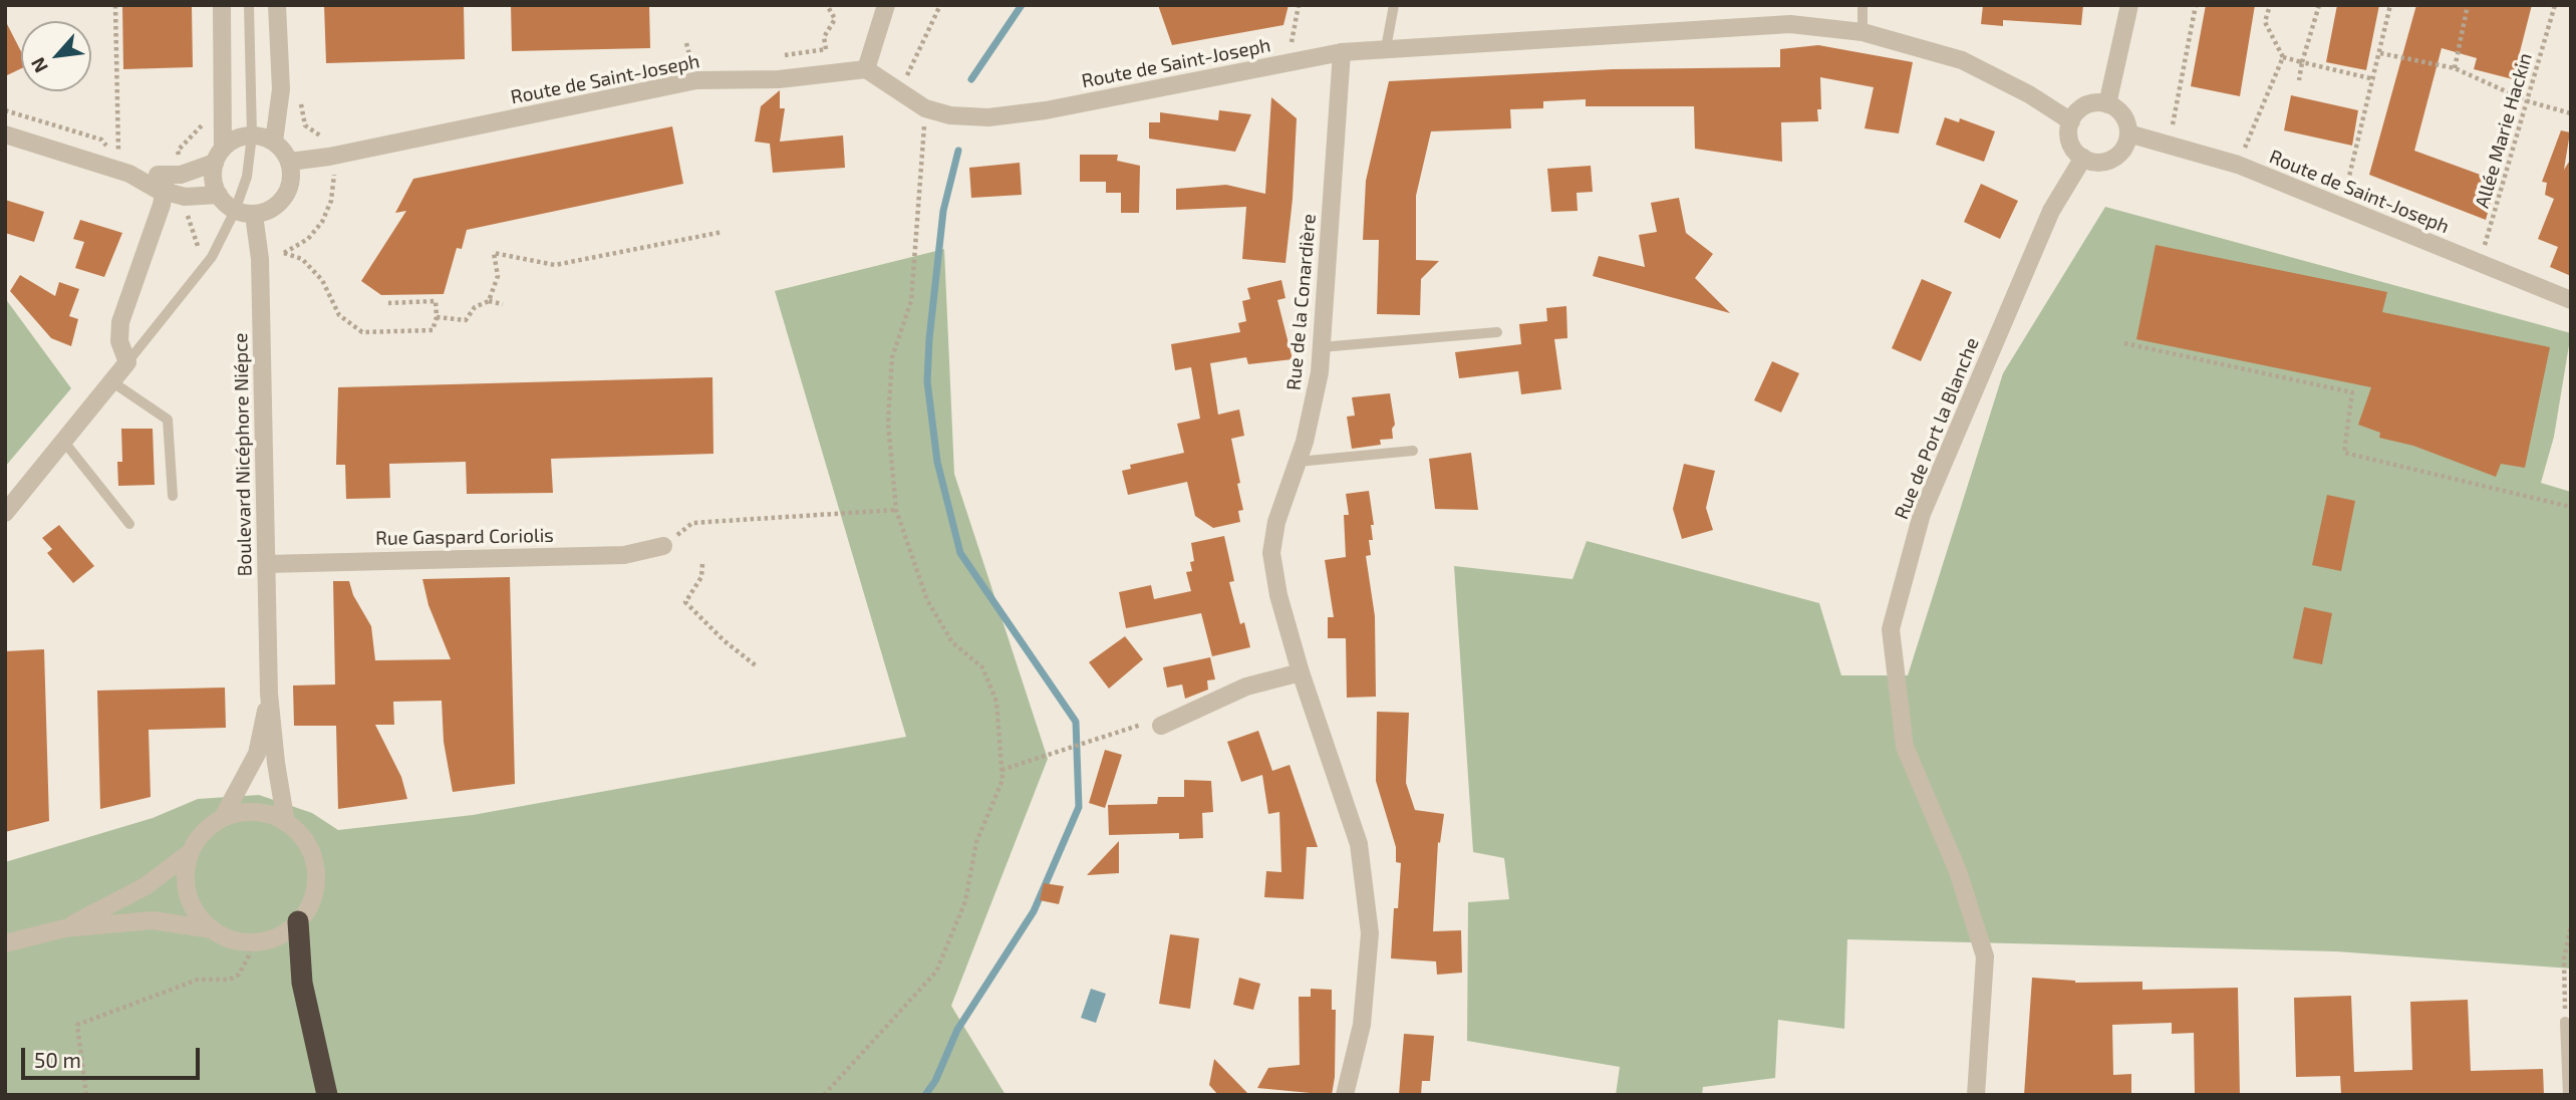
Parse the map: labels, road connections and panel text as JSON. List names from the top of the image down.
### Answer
{
  "streets": {
    "street": [
      "Route de Saint-Joseph",
      "Rue de la Conardière",
      "Rue de Port la Blanche",
      "Boulevard Nicéphore Niépce",
      "Rue Gaspard Coriolis"
    ],
    "path": ["Allée Marie Hackin"]
  },
  "crossings": [
    ["Route de Saint-Joseph", "Allée Marie Hackin"],
    ["Route de Saint-Joseph", "Rue de la Conardière"],
    ["Route de Saint-Joseph", "Rue de Port la Blanche"],
    ["Boulevard Nicéphore Niépce", "Rue Gaspard Coriolis"]
  ],
  "scale_bar": "50 m",
  "north": "bottom left"
}
